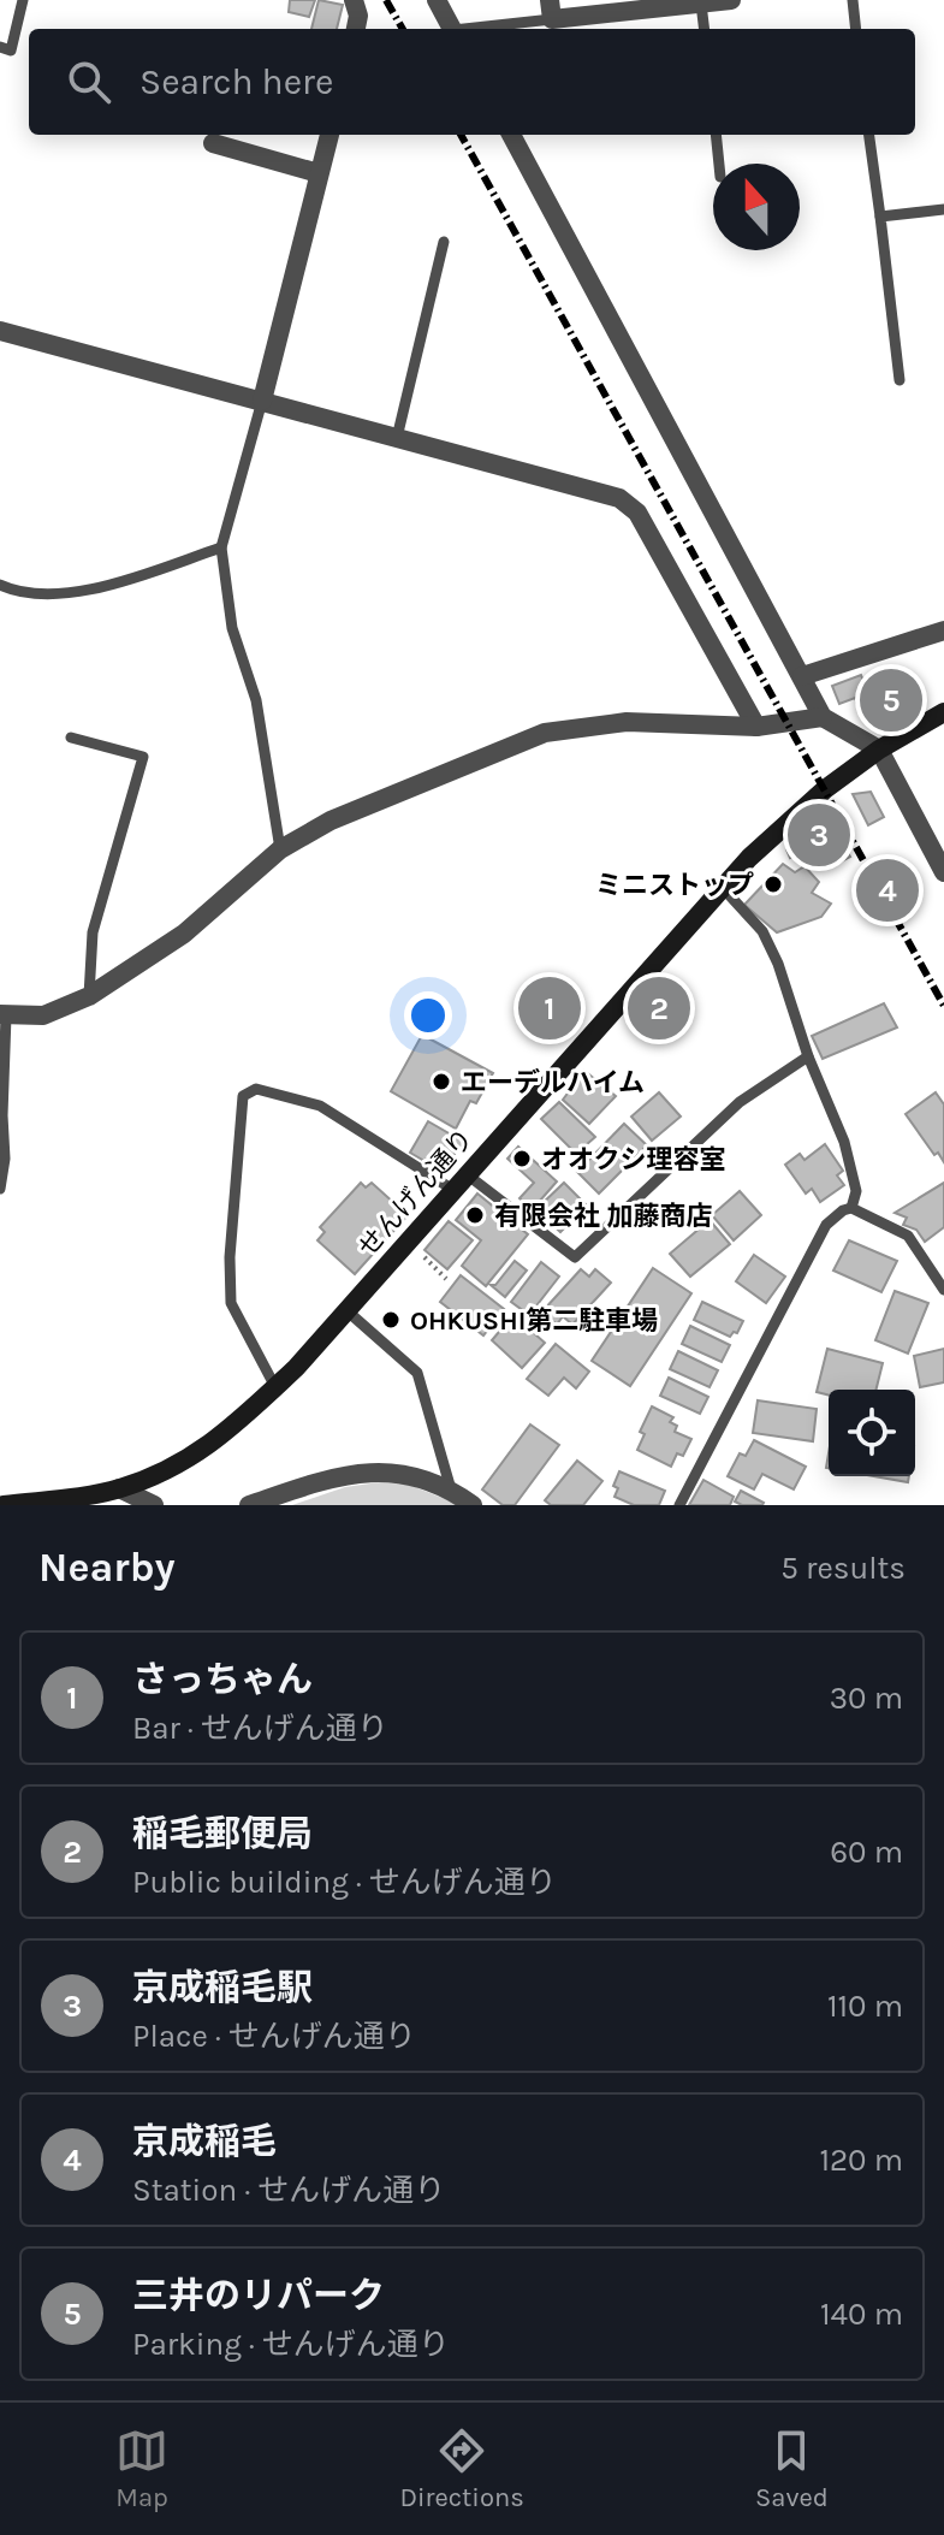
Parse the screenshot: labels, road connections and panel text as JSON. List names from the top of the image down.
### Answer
{
  "streets": {
    "main road": ["せんげん通り"]
  },
  "places": [
    "ミニストップ",
    "エーデルハイム",
    "オオクシ理容室",
    "有限会社 加藤商店",
    "OHKUSHI第二駐車場"
  ],
  "north": "top",
  "page": {
    "search": "Search here",
    "pins": [
      "5",
      "3",
      "4",
      "1",
      "2"
    ],
    "heading": ["Nearby", "5 results"],
    "list": [
      {
        "mark": "1",
        "name": "さっちゃん",
        "note": "Bar · せんげん通り",
        "value": "30 m"
      },
      {
        "mark": "2",
        "name": "稲毛郵便局",
        "note": "Public building · せんげん通り",
        "value": "60 m"
      },
      {
        "mark": "3",
        "name": "京成稲毛駅",
        "note": "Place · せんげん通り",
        "value": "110 m"
      },
      {
        "mark": "4",
        "name": "京成稲毛",
        "note": "Station · せんげん通り",
        "value": "120 m"
      },
      {
        "mark": "5",
        "name": "三井のリパーク",
        "note": "Parking · せんげん通り",
        "value": "140 m"
      }
    ],
    "nav": ["Map", "Directions", "Saved"]
  }
}
